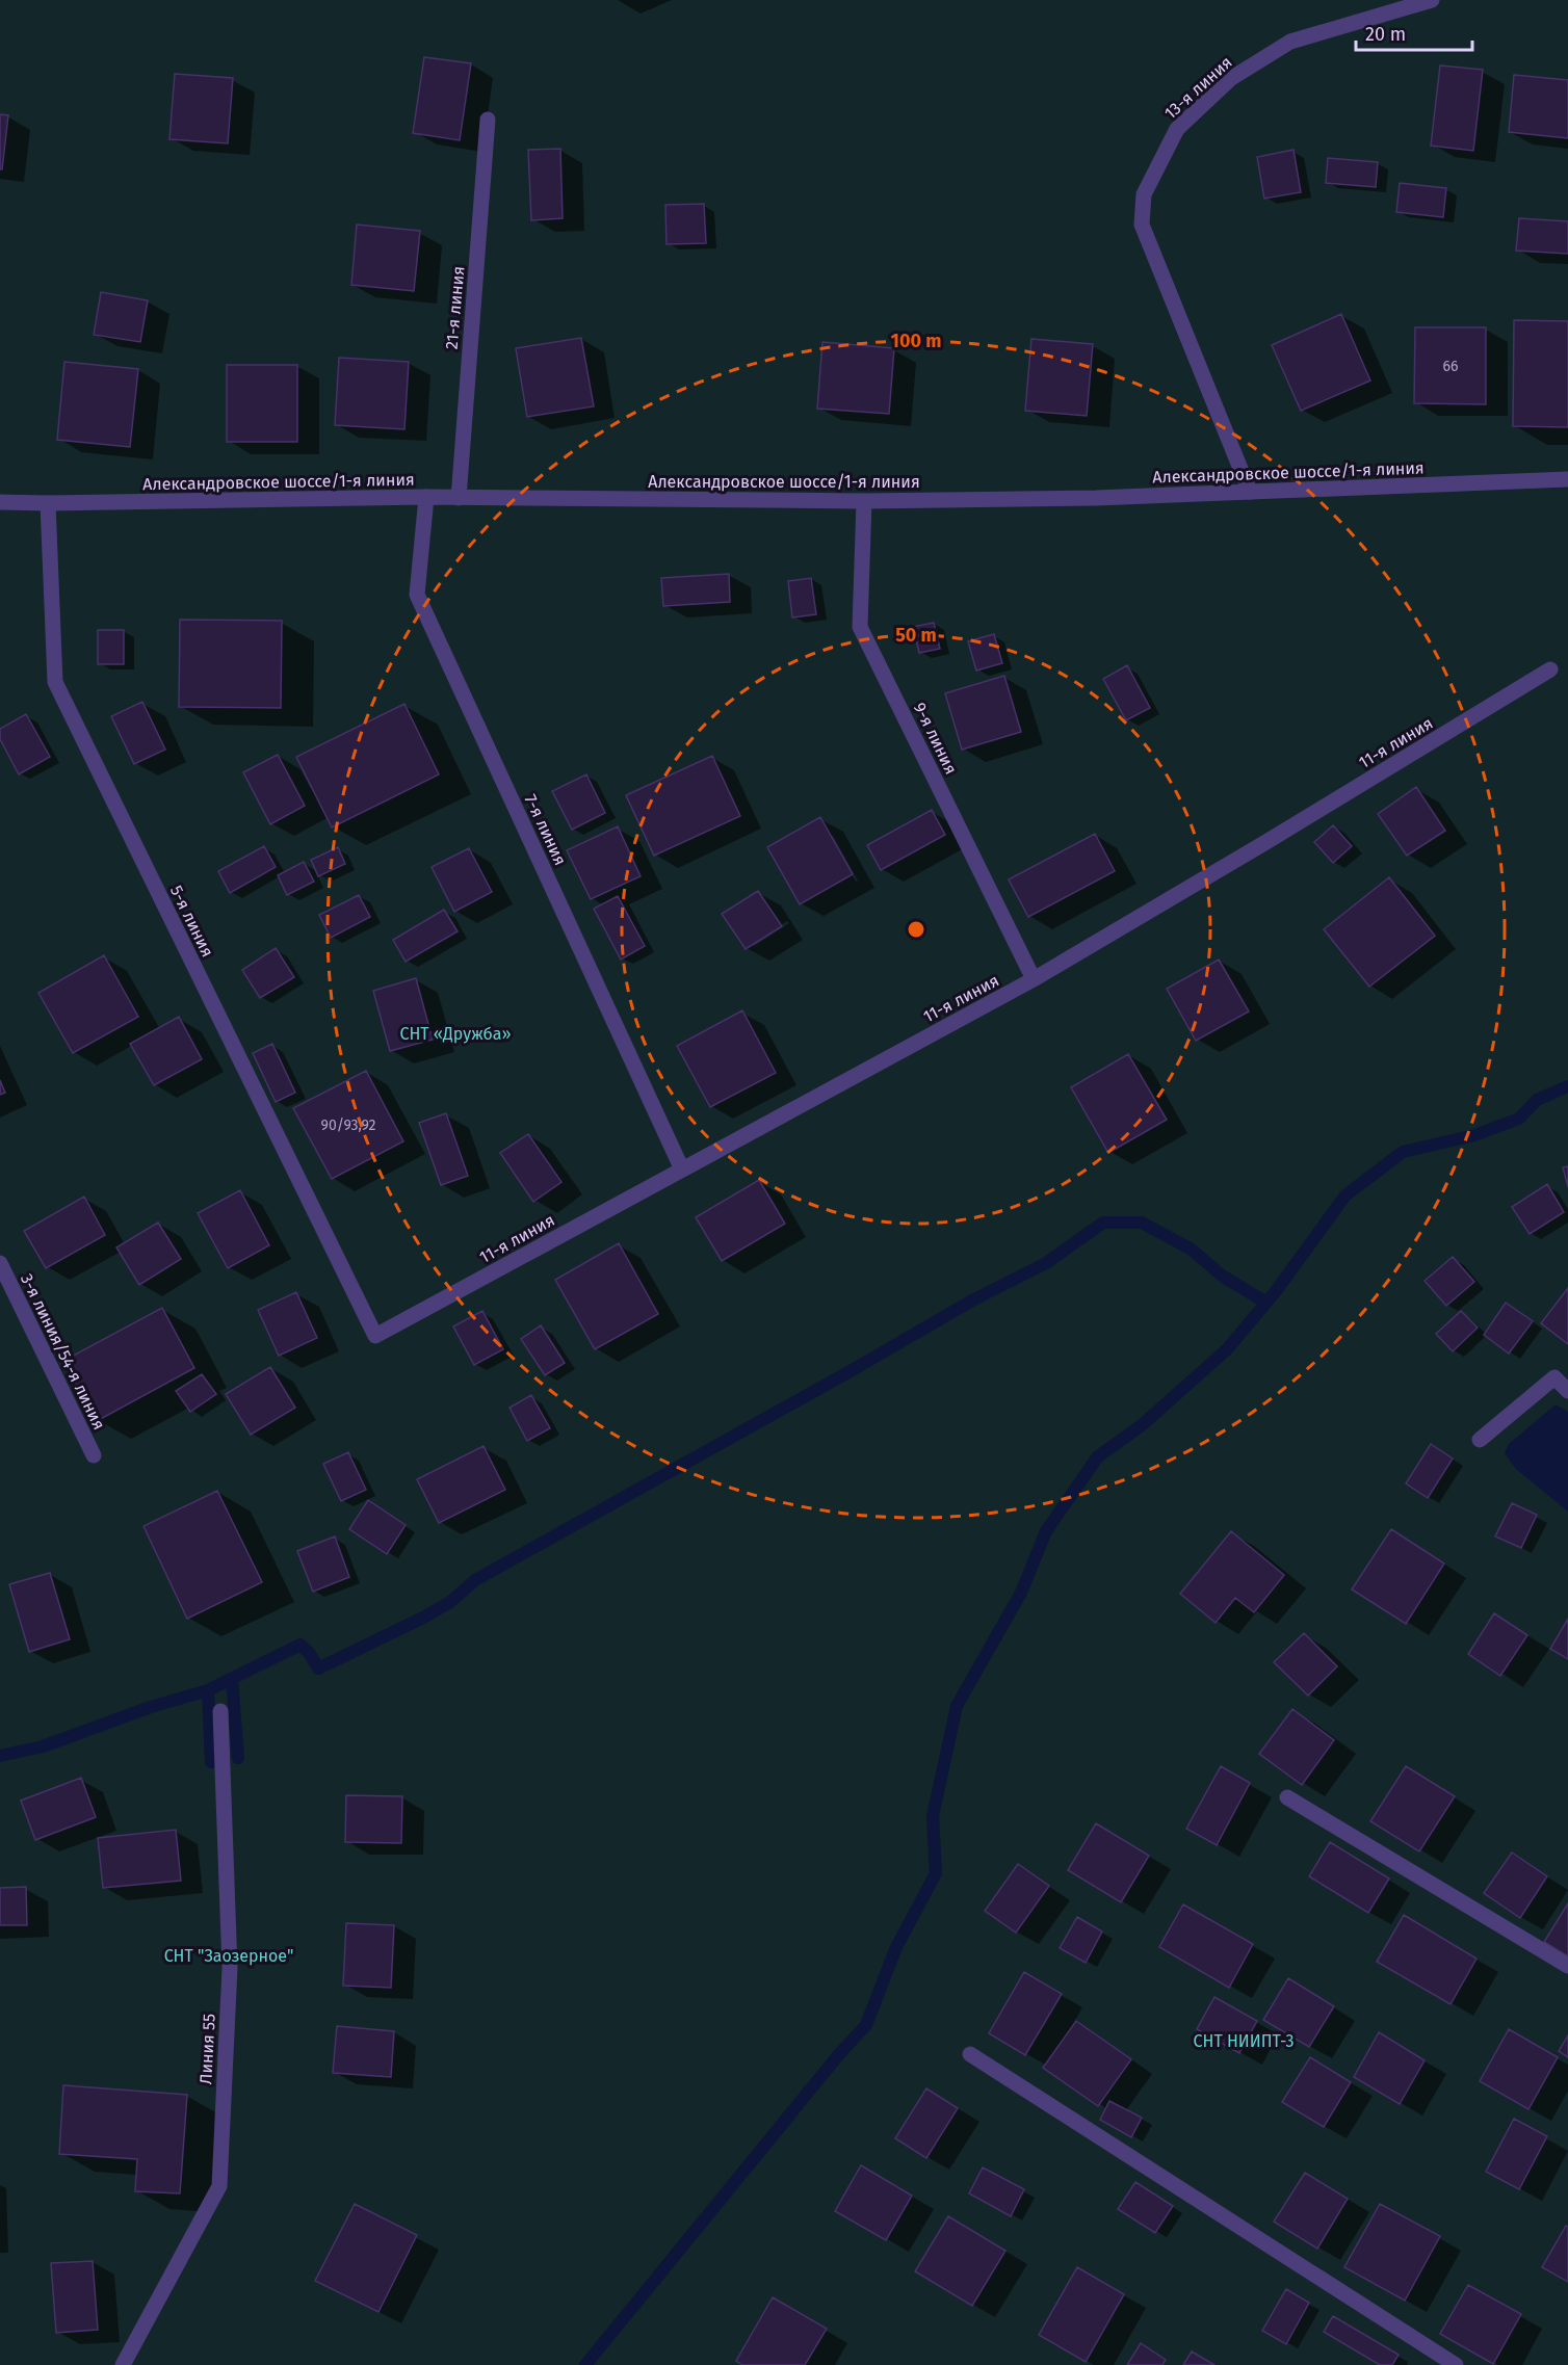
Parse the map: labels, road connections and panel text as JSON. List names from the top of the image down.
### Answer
{
  "streets": {
    "street": [
      "13-я линия",
      "21-я линия",
      "Александровское шоссе/1-я линия",
      "9-я линия",
      "11-я линия",
      "7-я линия",
      "5-я линия",
      "3-я линия/54-я линия",
      "Линия 55"
    ]
  },
  "crossings": [
    ["13-я линия", "Александровское шоссе/1-я линия"],
    ["21-я линия", "Александровское шоссе/1-я линия"],
    ["Александровское шоссе/1-я линия", "9-я линия"],
    ["Александровское шоссе/1-я линия", "7-я линия"],
    ["Александровское шоссе/1-я линия", "5-я линия"],
    ["9-я линия", "11-я линия"],
    ["11-я линия", "7-я линия"],
    ["11-я линия", "5-я линия"]
  ],
  "parks": ["СНТ «Дружба»", "СНТ \"Заозерное\"", "СНТ НИИПТ-3"],
  "house_numbers": ["66", "90/93,92"],
  "scale_bar": "20 m",
  "rings": ["100 m", "50 m"]
}
